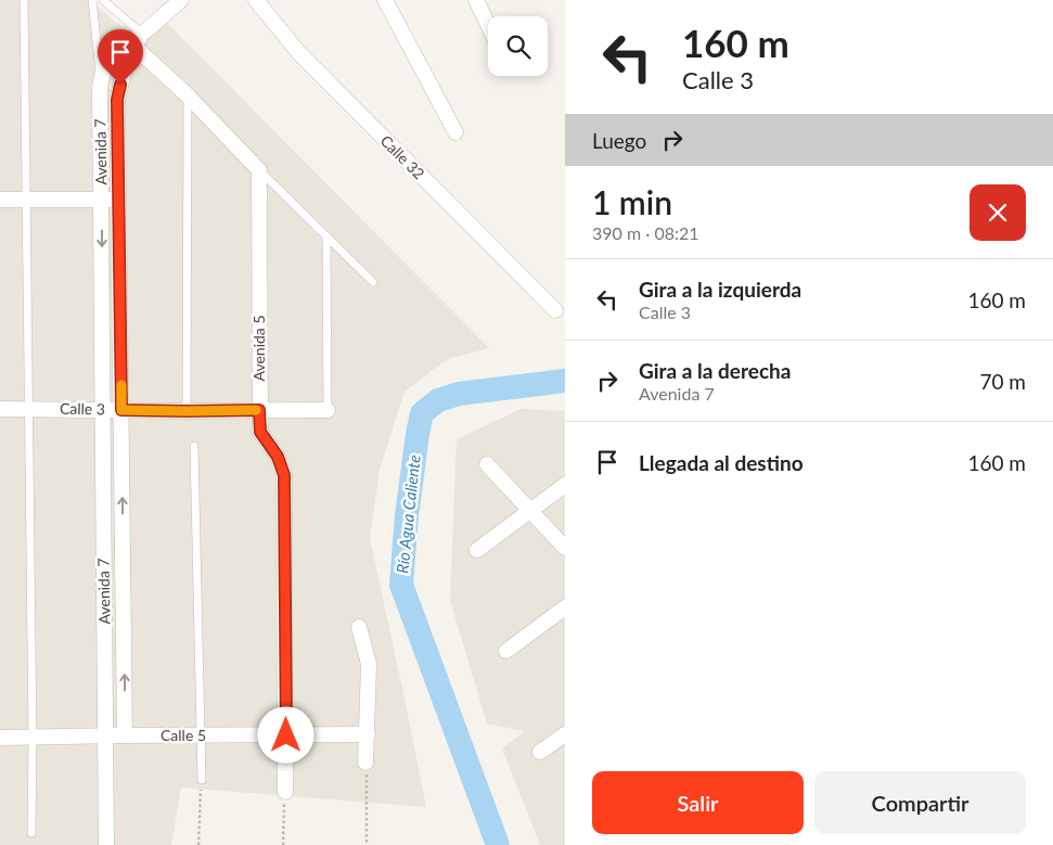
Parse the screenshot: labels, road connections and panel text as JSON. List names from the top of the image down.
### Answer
{
  "streets": {
    "street": [
      "Avenida 7",
      "Calle 32",
      "Avenida 5",
      "Calle 3",
      "Calle 5"
    ]
  },
  "crossings": [
    ["Avenida 7", "Calle 3"],
    ["Avenida 7", "Calle 5"],
    ["Avenida 5", "Calle 3"],
    ["Avenida 5", "Calle 5"]
  ],
  "water": ["Río Agua Caliente"],
  "page": {
    "turn": ["160 m", "Calle 3"],
    "then": "Luego",
    "heading": ["1 min", "390 m · 08:21"],
    "list": [
      {
        "name": "Gira a la izquierda",
        "note": "Calle 3",
        "value": "160 m"
      },
      {
        "name": "Gira a la derecha",
        "note": "Avenida 7",
        "value": "70 m"
      },
      {
        "name": "Llegada al destino",
        "value": "160 m"
      }
    ],
    "buttons": ["Salir", "Compartir"]
  }
}
